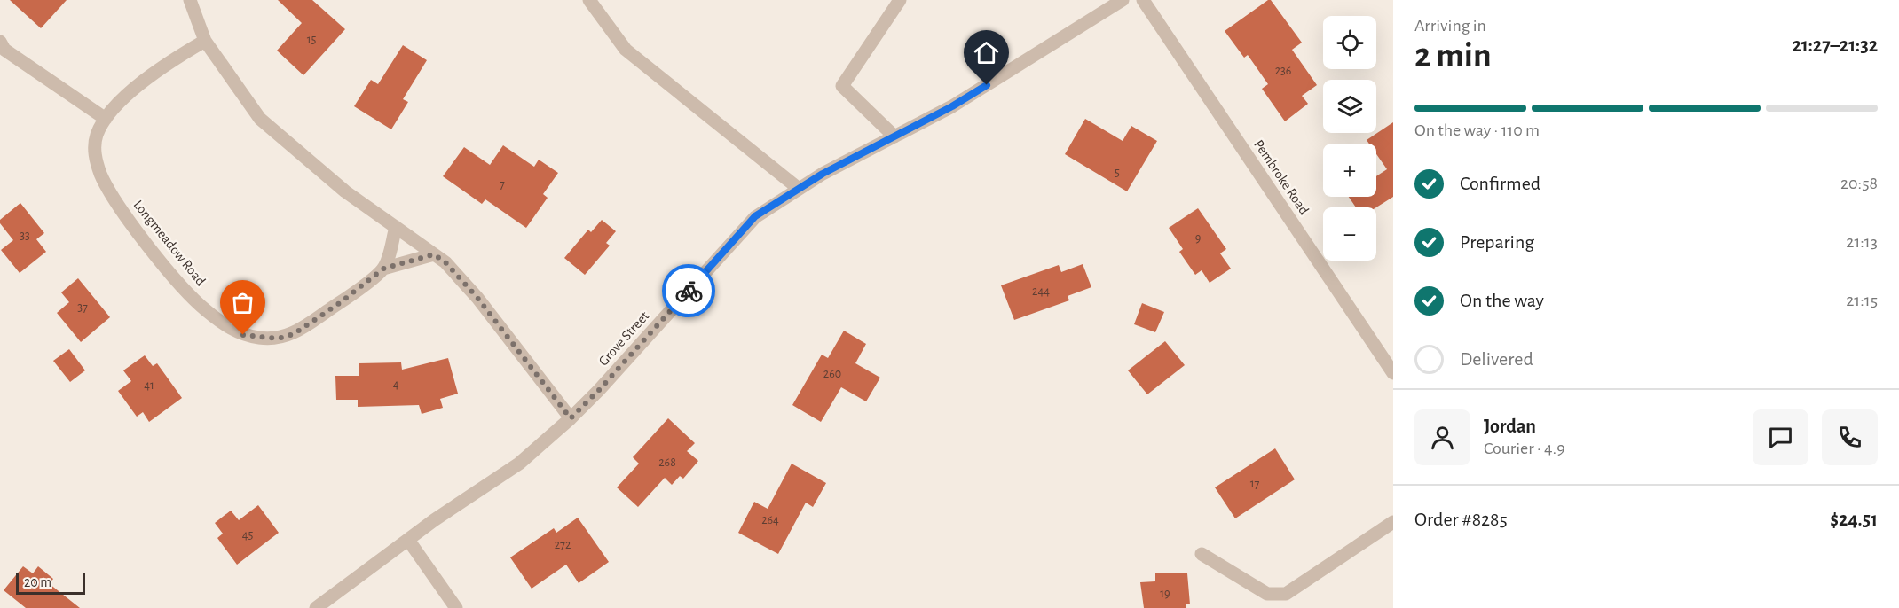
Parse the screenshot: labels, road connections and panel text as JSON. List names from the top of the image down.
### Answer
{
  "streets": {
    "street": ["Pembroke Road", "Longmeadow Road", "Grove Street"]
  },
  "house_numbers": [
    "15",
    "236",
    "5",
    "7",
    "33",
    "9",
    "244",
    "37",
    "260",
    "4",
    "41",
    "268",
    "17",
    "264",
    "45",
    "272",
    "19"
  ],
  "scale_bar": "20 m",
  "page": {
    "heading": ["2 min", "Arriving in", "21:27–21:32"],
    "panel": [
      "Jordan",
      "Courier · 4.9",
      "Order #8285",
      "$24.51"
    ],
    "map_buttons": ["+", "−"],
    "bar": "On the way · 110 m",
    "list": [
      ["Confirmed", "20:58"],
      ["Preparing", "21:13"],
      ["On the way", "21:15"],
      "Delivered"
    ],
    "scale": "20 m"
  }
}
